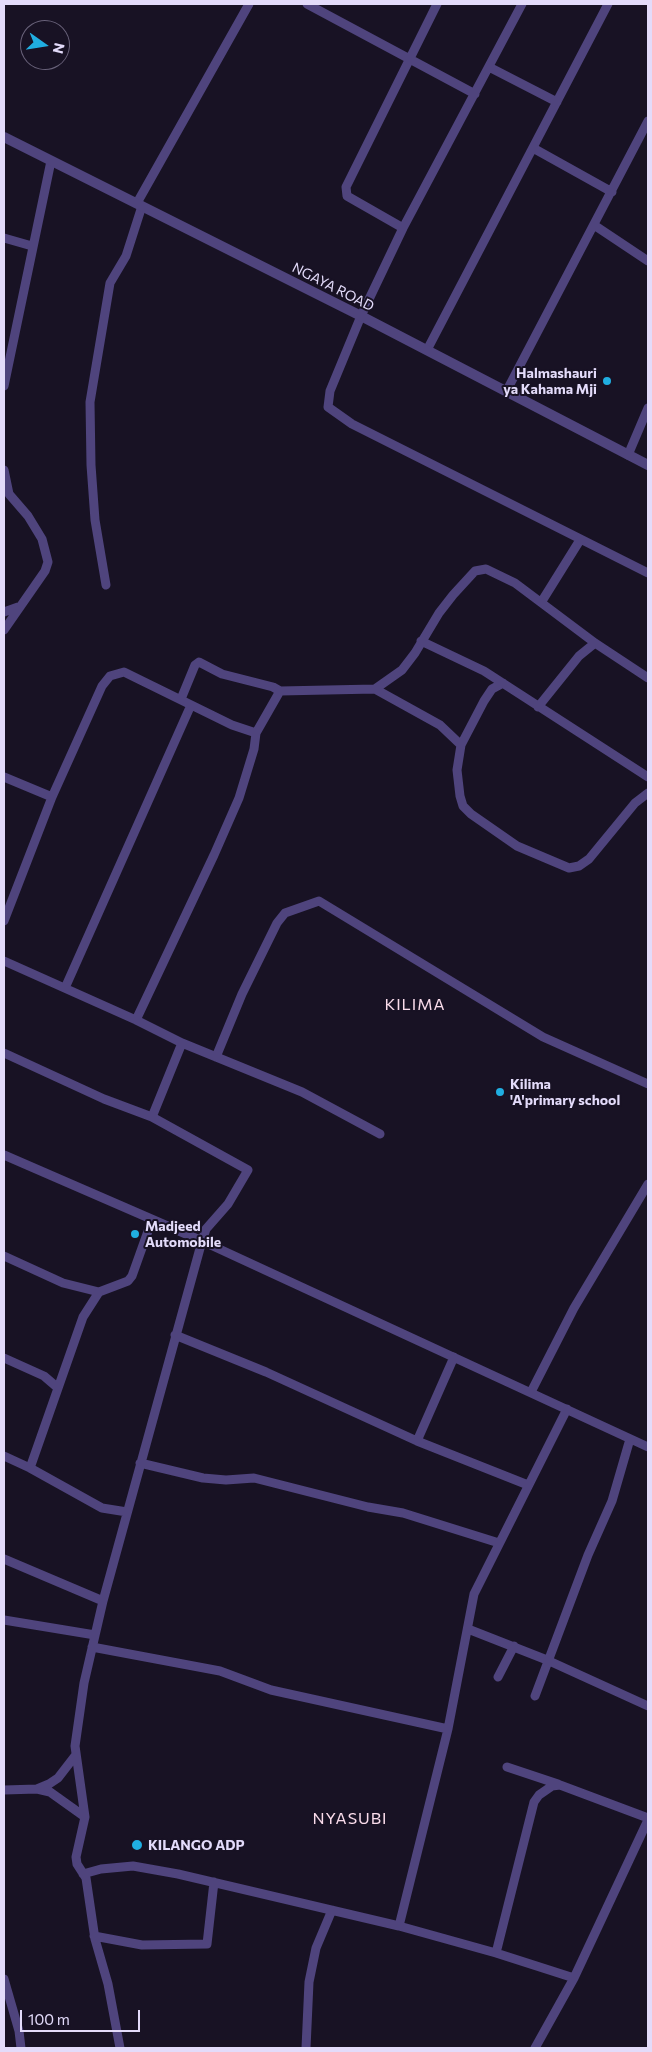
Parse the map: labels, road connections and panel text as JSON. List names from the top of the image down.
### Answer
{
  "streets": {
    "street": ["NGAYA ROAD"]
  },
  "districts": ["KILIMA", "NYASUBI"],
  "places": [
    "Halmashauri ya Kahama Mji",
    "Kilima 'A'primary school",
    "Madjeed Automobile",
    "KILANGO ADP"
  ],
  "scale_bar": "100 m",
  "north": "right"
}
